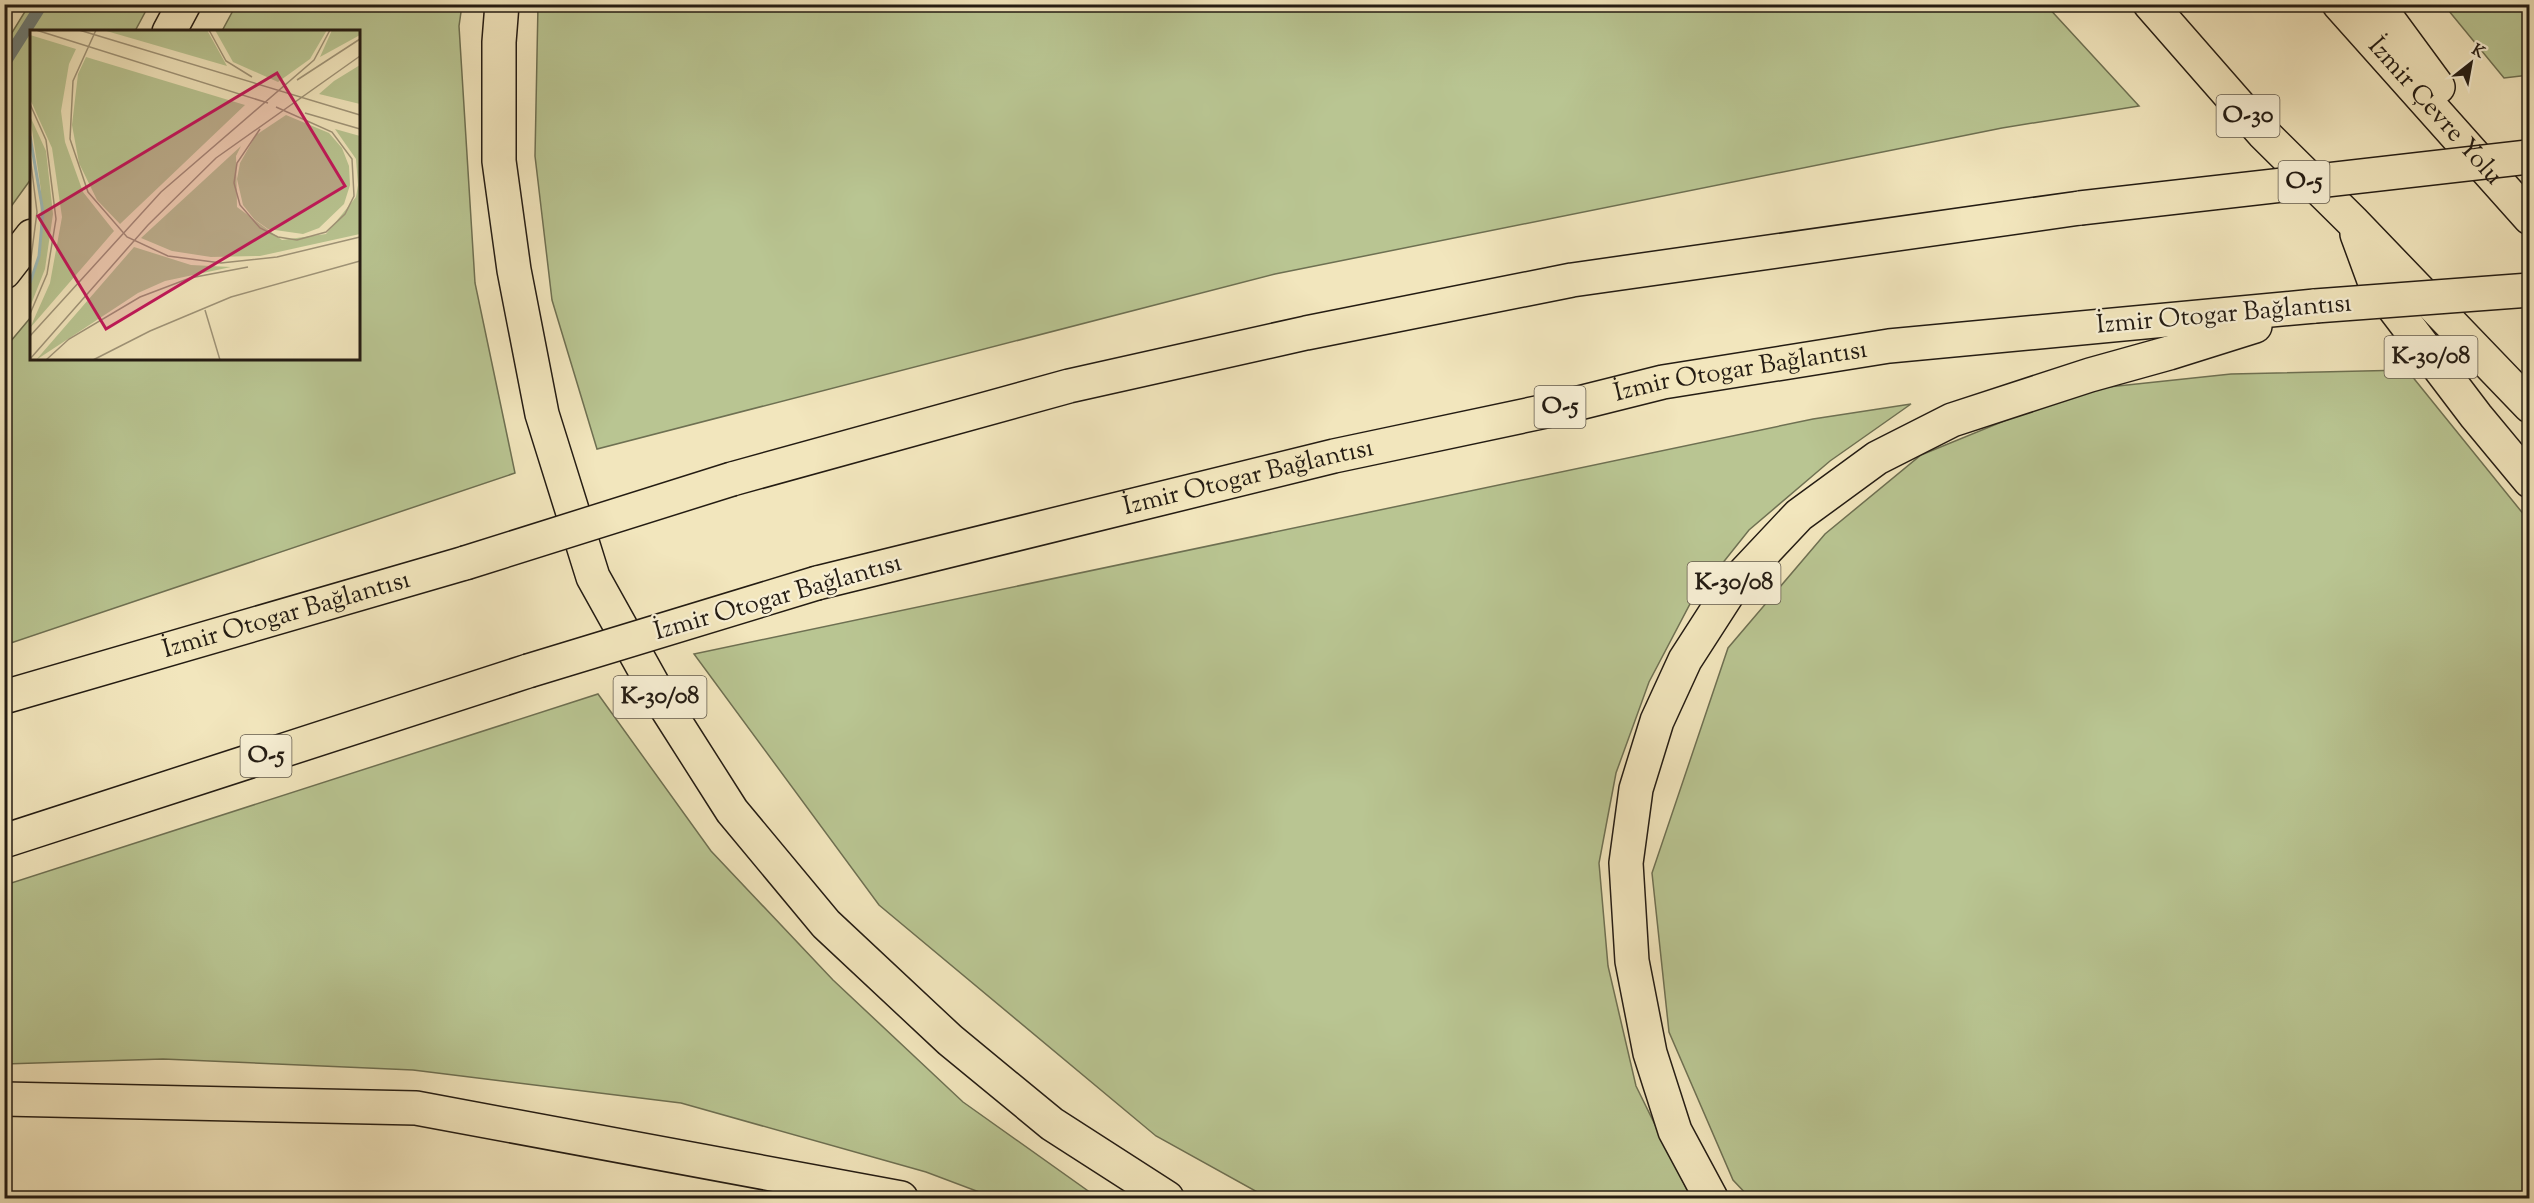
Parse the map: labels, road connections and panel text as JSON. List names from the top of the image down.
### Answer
{
  "streets": {
    "highway": [
      "İzmir Çevre Yolu",
      "O-30",
      "O-5",
      "İzmir Otogar Bağlantısı",
      "K-30/08"
    ]
  },
  "crossings": [
    ["O-30", "K-30/08"],
    ["İzmir Otogar Bağlantısı", "K-30/08"]
  ],
  "north": "top right"
}
